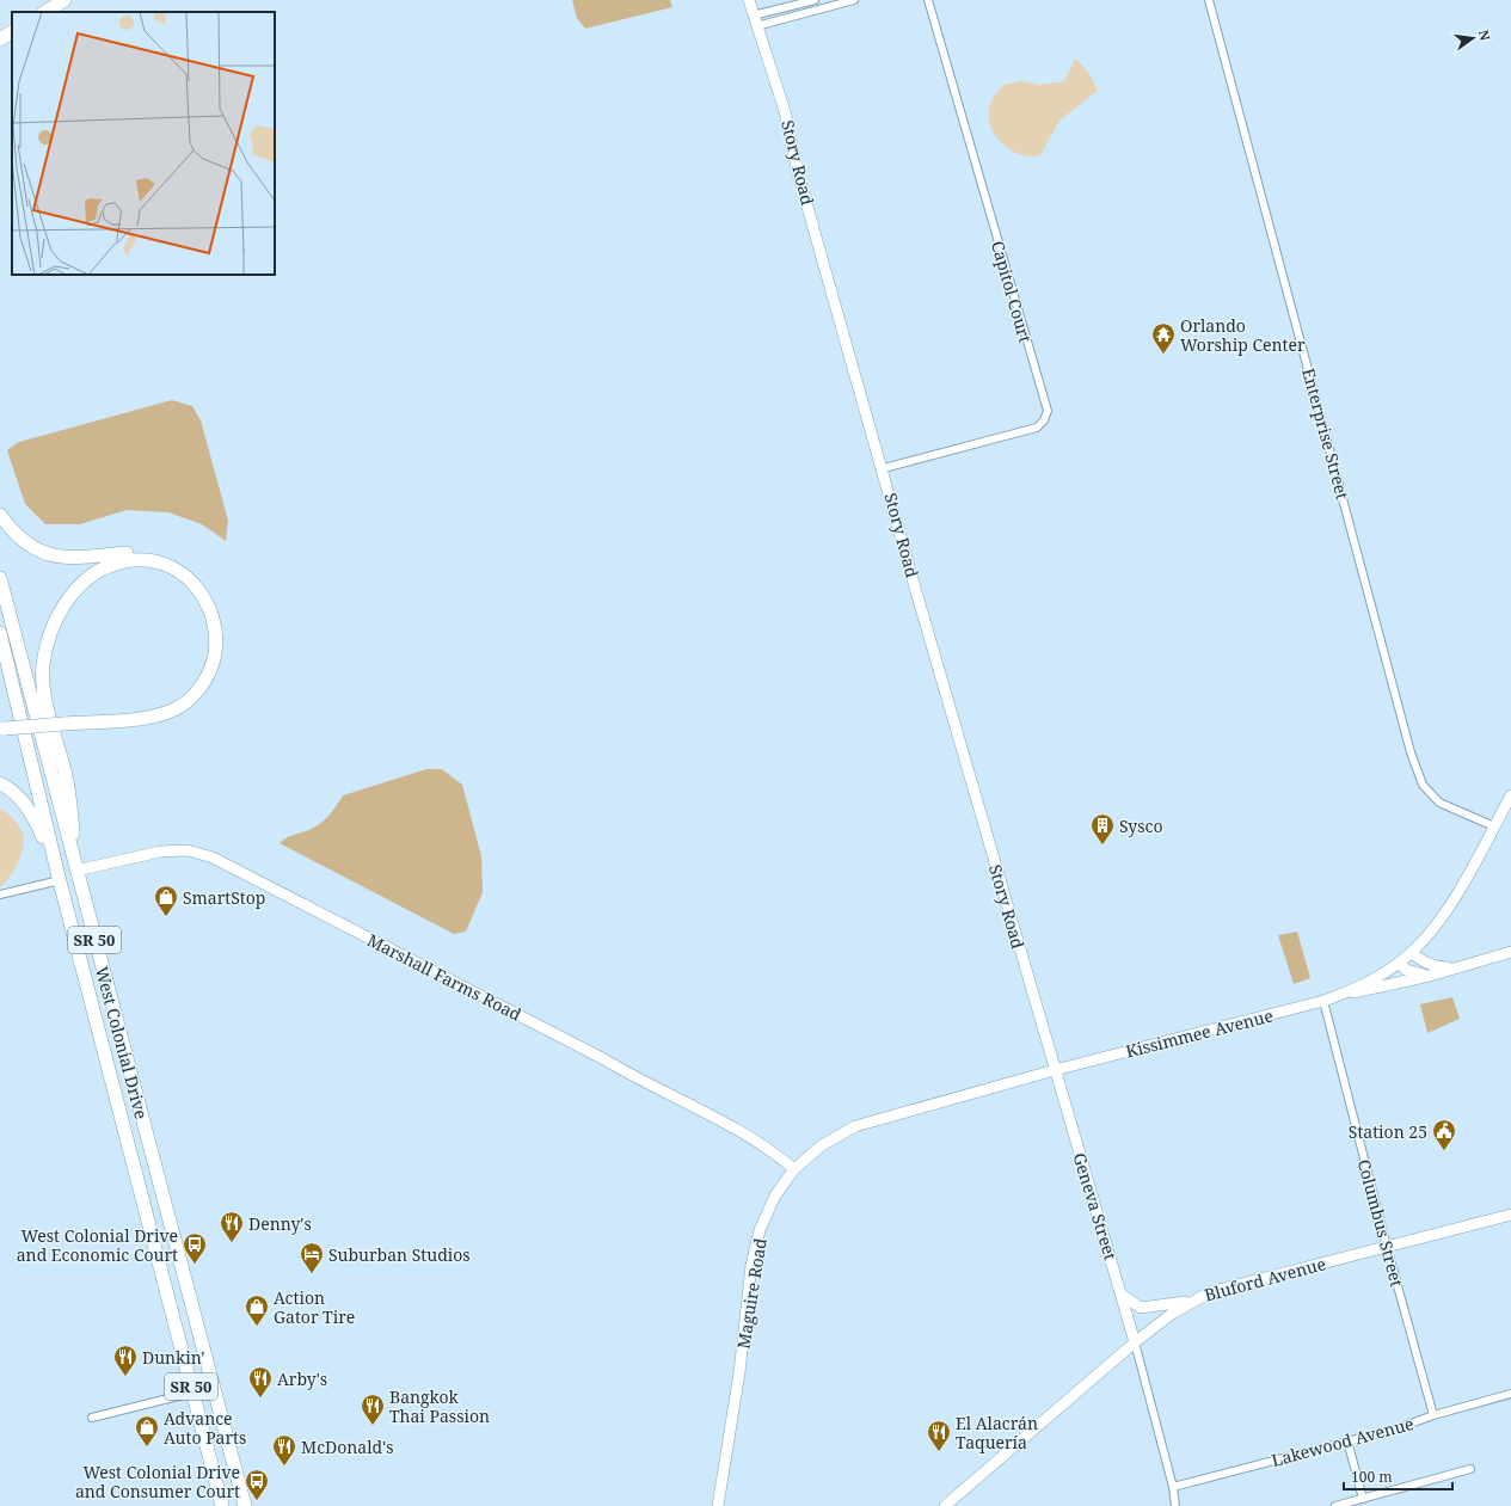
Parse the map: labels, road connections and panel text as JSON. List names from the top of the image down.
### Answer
{
  "streets": {
    "highway": ["SR 50", "West Colonial Drive"],
    "street": [
      "Story Road",
      "Capitol Court",
      "Enterprise Street",
      "Marshall Farms Road",
      "Kissimmee Avenue",
      "Geneva Street",
      "Columbus Street",
      "Bluford Avenue",
      "Maguire Road",
      "Lakewood Avenue"
    ]
  },
  "crossings": [
    ["Story Road", "Capitol Court"],
    ["Story Road", "Kissimmee Avenue"],
    ["Story Road", "Geneva Street"],
    ["Story Road", "Maguire Road"],
    ["Marshall Farms Road", "West Colonial Drive"],
    ["Marshall Farms Road", "Maguire Road"],
    ["Kissimmee Avenue", "Geneva Street"],
    ["Kissimmee Avenue", "Columbus Street"],
    ["Kissimmee Avenue", "Maguire Road"],
    ["Geneva Street", "Bluford Avenue"],
    ["Geneva Street", "Maguire Road"],
    ["Columbus Street", "Bluford Avenue"],
    ["Columbus Street", "Lakewood Avenue"]
  ],
  "places": {
    "temple": ["Orlando Worship Center"],
    "building": ["Sysco"],
    "shop": ["SmartStop", "Action Gator Tire", "Advance Auto Parts"],
    "public building": ["Station 25"],
    "restaurant": [
      "Denny's",
      "Dunkin'",
      "Arby's",
      "Bangkok Thai Passion",
      "El Alacrán Taquería",
      "McDonald's"
    ],
    "bus stop": ["West Colonial Drive and Economic Court", "West Colonial Drive and Consumer Court"],
    "hotel": ["Suburban Studios"]
  },
  "scale_bar": "100 m",
  "north": "right"
}
